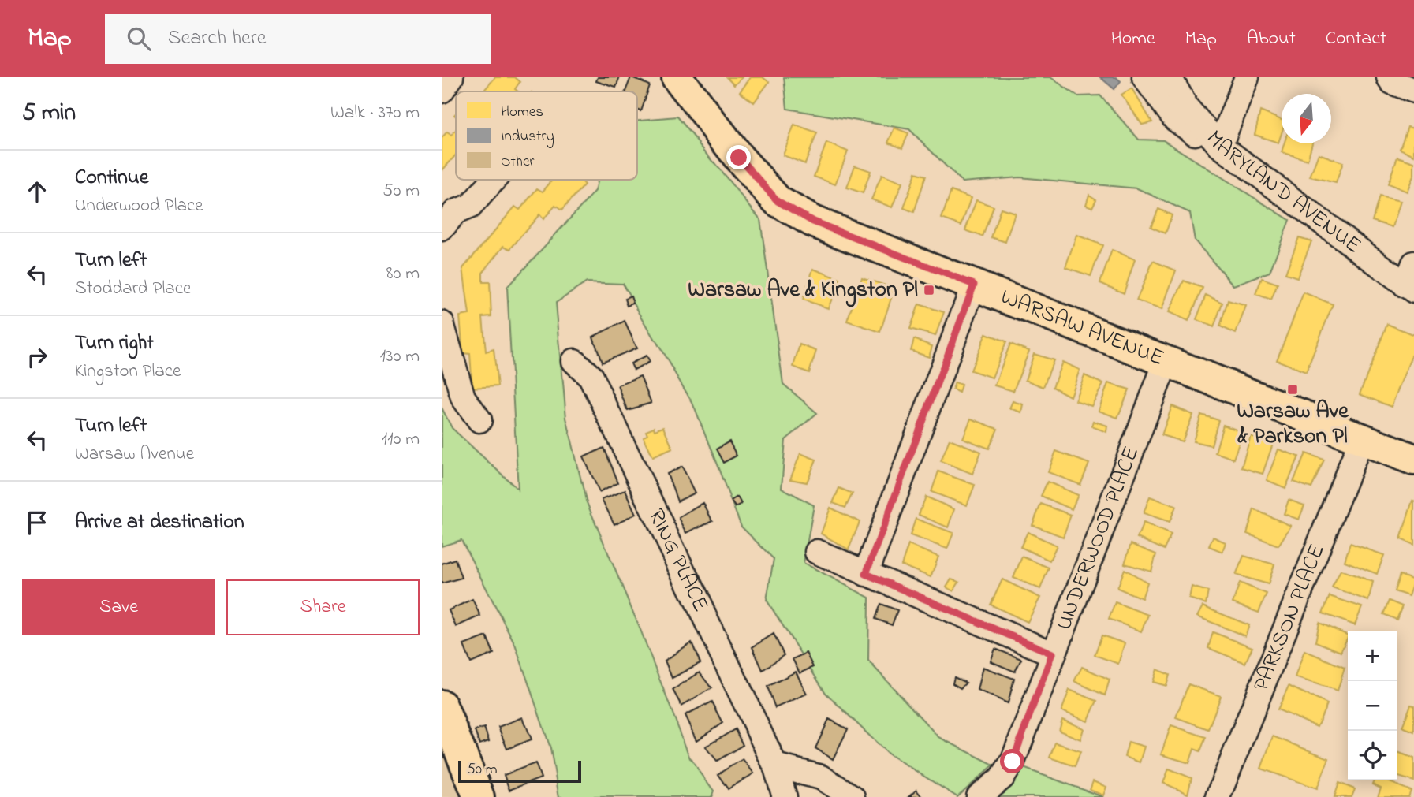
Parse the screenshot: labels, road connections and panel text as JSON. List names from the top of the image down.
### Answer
{
  "streets": {
    "main road": ["WARSAW AVENUE"],
    "street": [
      "MARYLAND AVENUE",
      "UNDERWOOD PLACE",
      "RING PLACE",
      "PARKSON PLACE"
    ]
  },
  "crossings": [
    ["WARSAW AVENUE", "UNDERWOOD PLACE"],
    ["WARSAW AVENUE", "PARKSON PLACE"]
  ],
  "places": {
    "transit": ["Warsaw Ave & Kingston Pl", "Warsaw Ave & Parkson Pl"]
  },
  "legend": ["Homes", "Industry", "Other"],
  "scale_bar": "50 m",
  "north": "bottom",
  "page": {
    "header": "Map",
    "search": "Search here",
    "nav": [
      "Home",
      "Map",
      "About",
      "Contact"
    ],
    "heading": ["5 min", "Walk · 370 m"],
    "list": [
      ["Continue", "Underwood Place", "50 m"],
      ["Turn left", "Stoddard Place", "80 m"],
      ["Turn right", "Kingston Place", "130 m"],
      ["Turn left", "Warsaw Avenue", "110 m"],
      "Arrive at destination"
    ],
    "buttons": ["Save", "Share"],
    "map_buttons": ["+", "−"],
    "scale": "50 m"
  }
}
